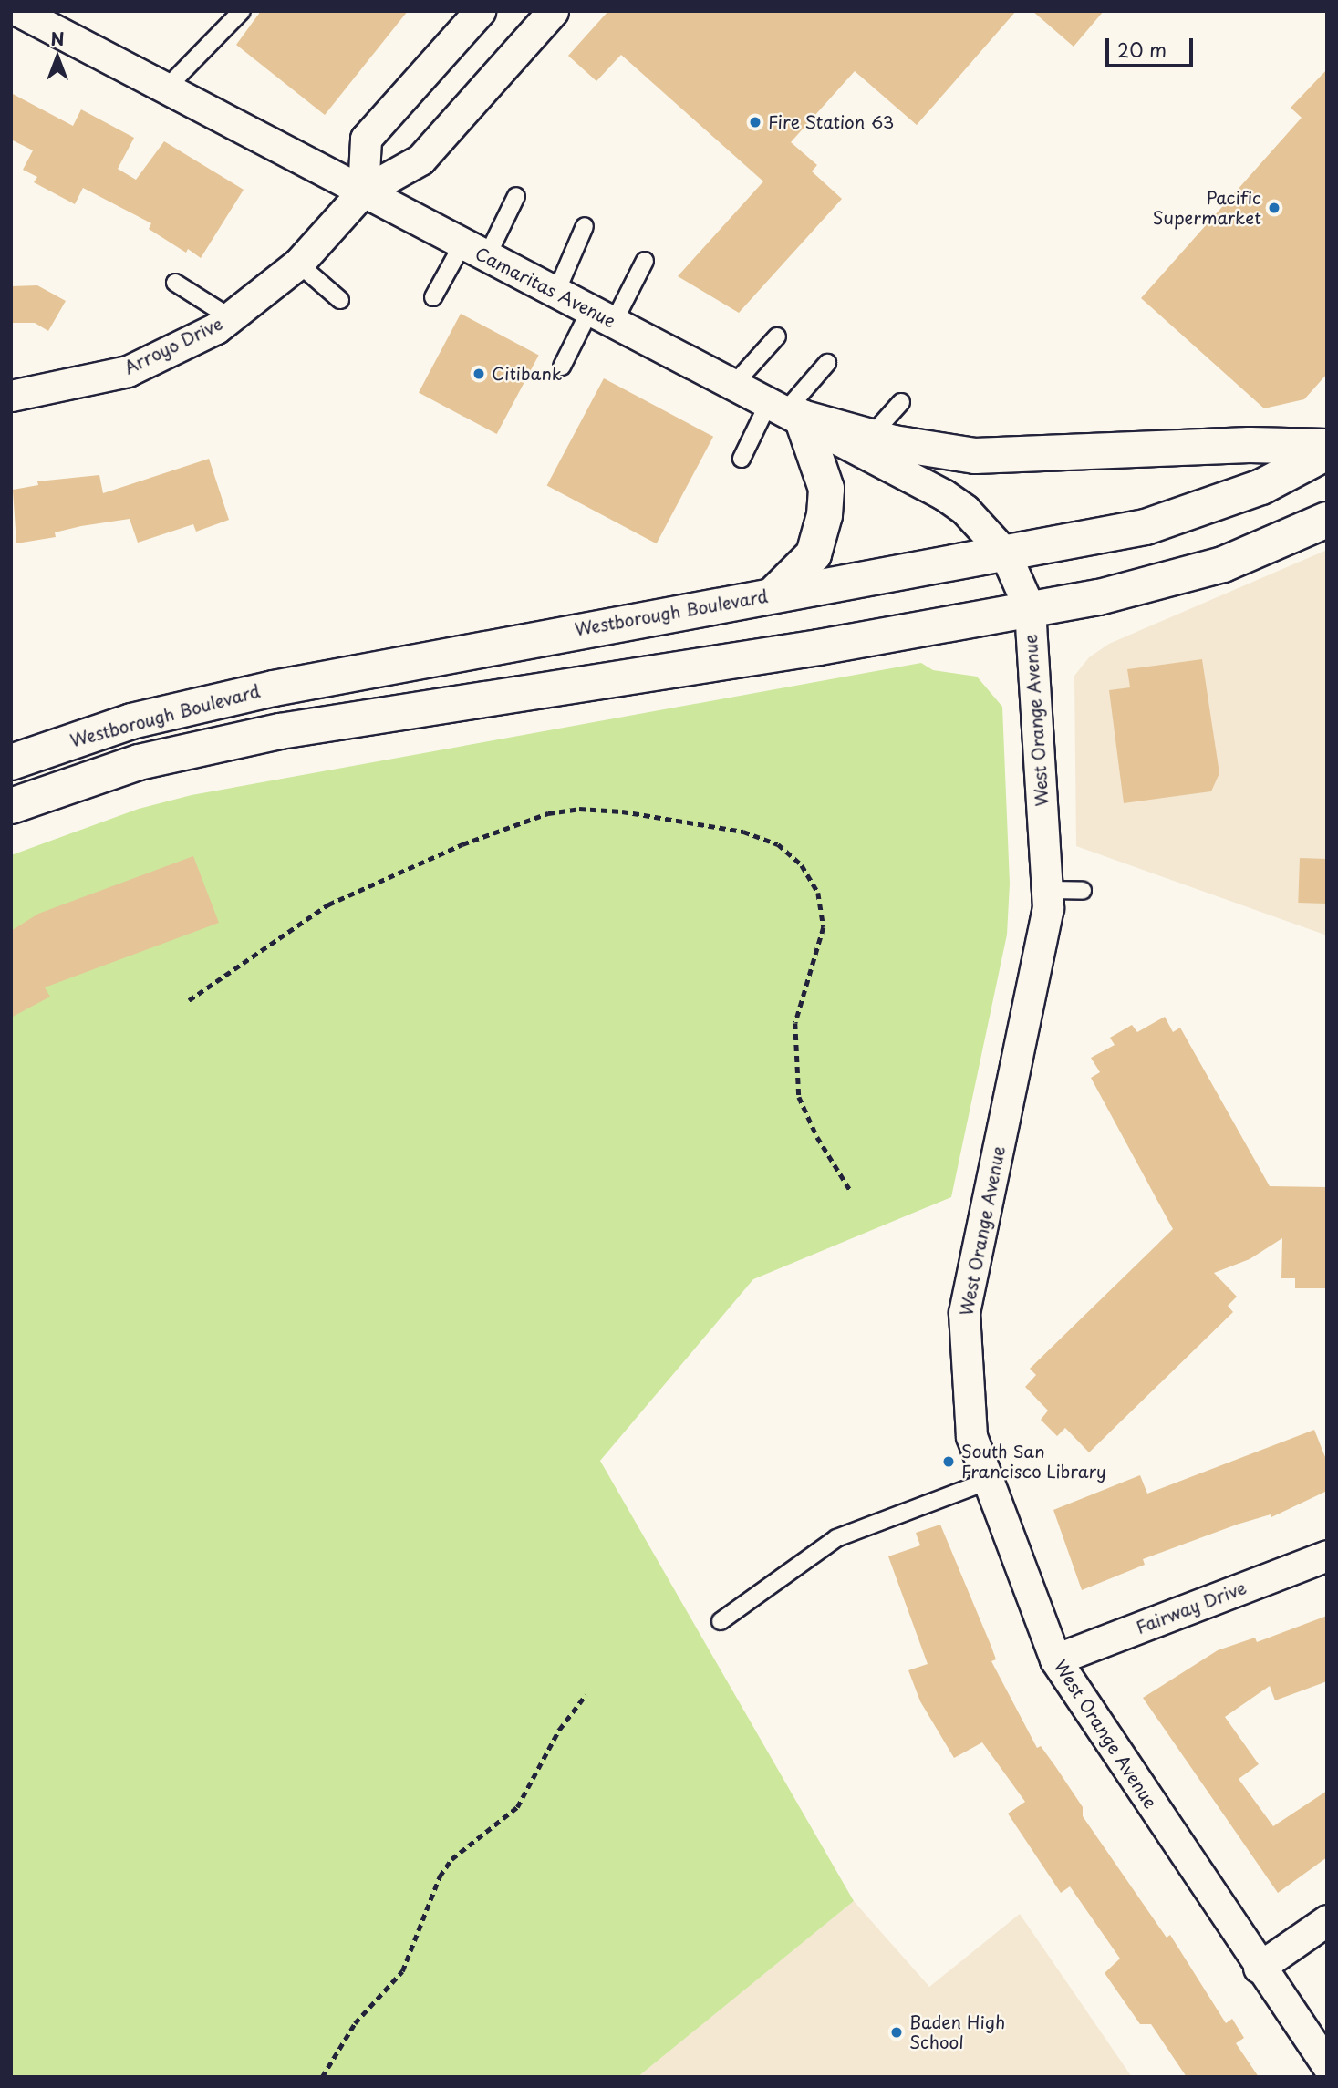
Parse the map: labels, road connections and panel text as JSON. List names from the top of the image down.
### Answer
{
  "streets": {
    "main road": ["Westborough Boulevard"],
    "street": [
      "Camaritas Avenue",
      "Arroyo Drive",
      "West Orange Avenue",
      "Fairway Drive"
    ]
  },
  "crossings": [
    ["Camaritas Avenue", "Arroyo Drive"],
    ["Camaritas Avenue", "Westborough Boulevard"],
    ["Camaritas Avenue", "West Orange Avenue"],
    ["West Orange Avenue", "Fairway Drive"]
  ],
  "places": [
    "Fire Station 63",
    "Pacific Supermarket",
    "Citibank",
    "South San Francisco Library",
    "Baden High School"
  ],
  "scale_bar": "20 m",
  "north": "top"
}
